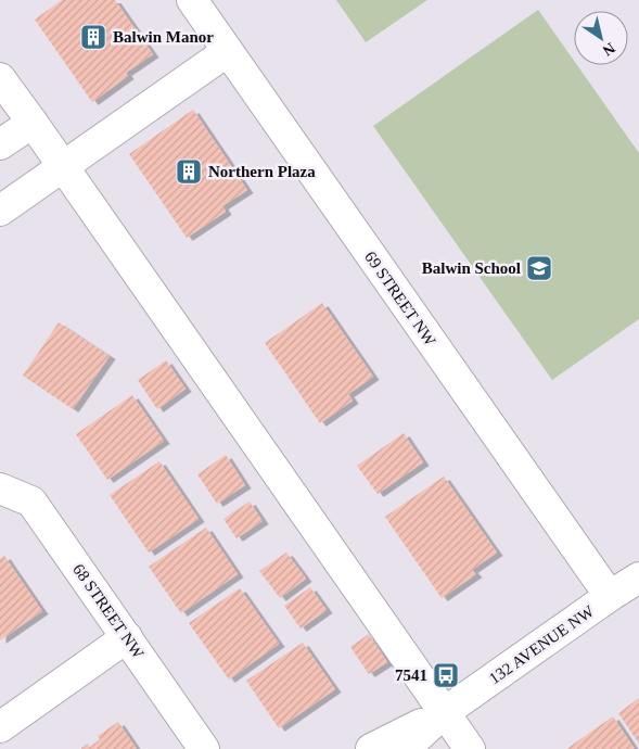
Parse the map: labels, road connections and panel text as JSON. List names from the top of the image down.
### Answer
{
  "streets": {
    "street": ["69 STREET NW", "68 STREET NW", "132 AVENUE NW"]
  },
  "crossings": [
    ["69 STREET NW", "132 AVENUE NW"]
  ],
  "places": {
    "building": ["Balwin Manor", "Northern Plaza"],
    "school or university": ["Balwin School"],
    "bus stop": ["7541"]
  },
  "north": "bottom right"
}
